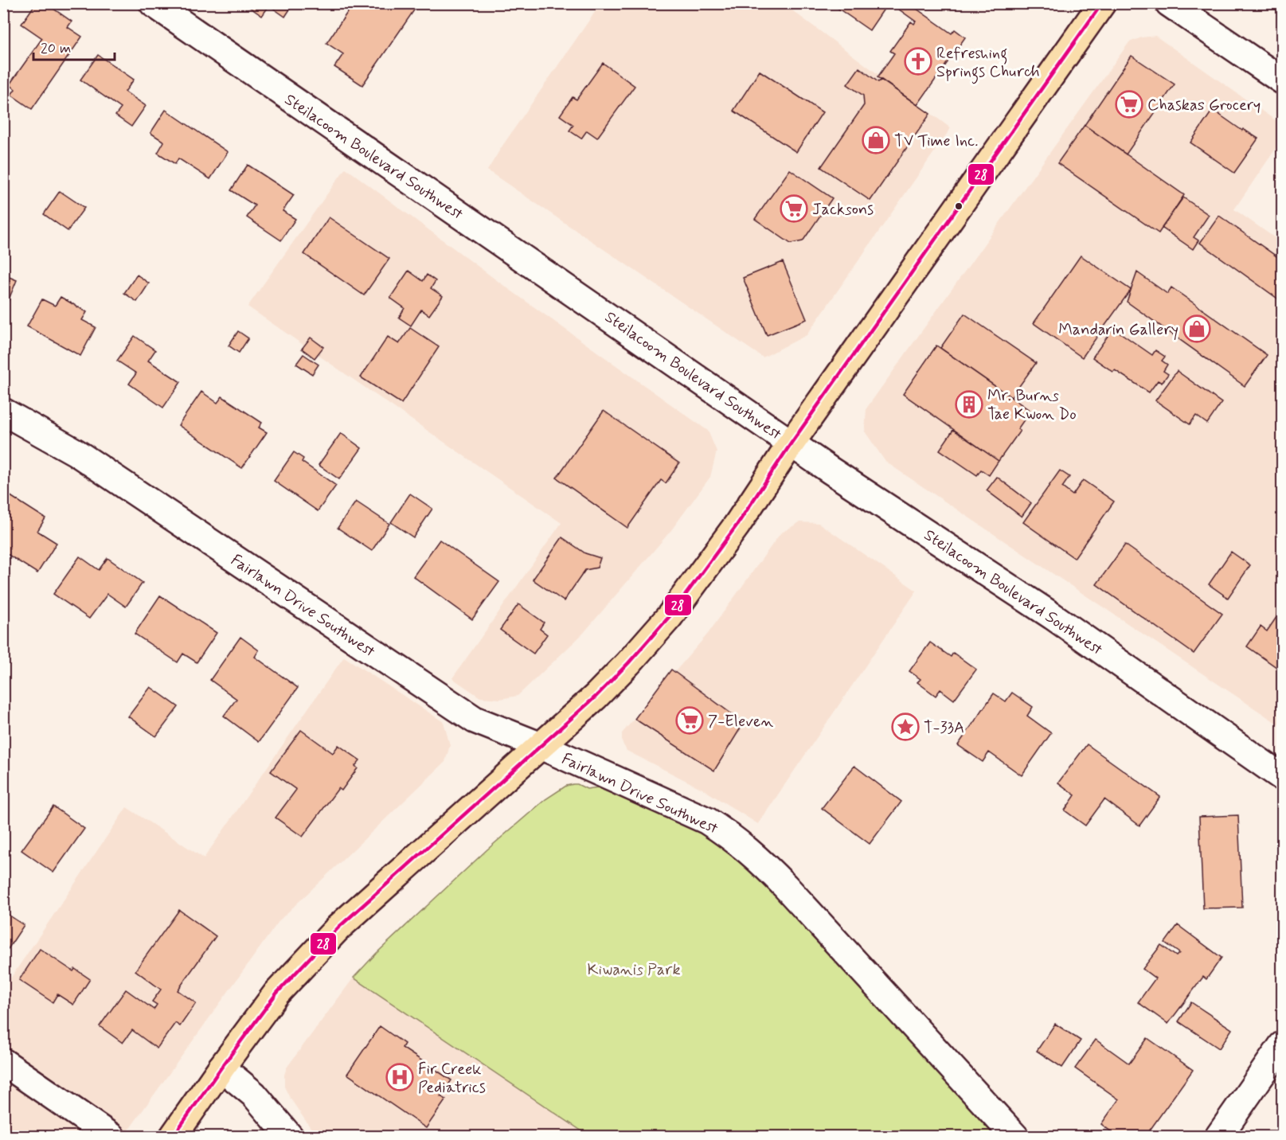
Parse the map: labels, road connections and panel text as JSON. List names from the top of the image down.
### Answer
{
  "streets": {
    "street": ["Steilacoom Boulevard Southwest", "Fairlawn Drive Southwest"]
  },
  "parks": ["Kiwanis Park"],
  "places": {
    "church": ["Refreshing Springs Church"],
    "supermarket": ["Chaskas Grocery", "Jacksons", "7-Eleven"],
    "shop": ["TV Time Inc.", "Mandarin Gallery"],
    "building": ["Mr. Burns Tae Kwon Do"],
    "place": ["T-33A"],
    "hospital": ["Fir Creek Pediatrics"]
  },
  "lines": ["transit line 28"],
  "scale_bar": "20 m"
}
